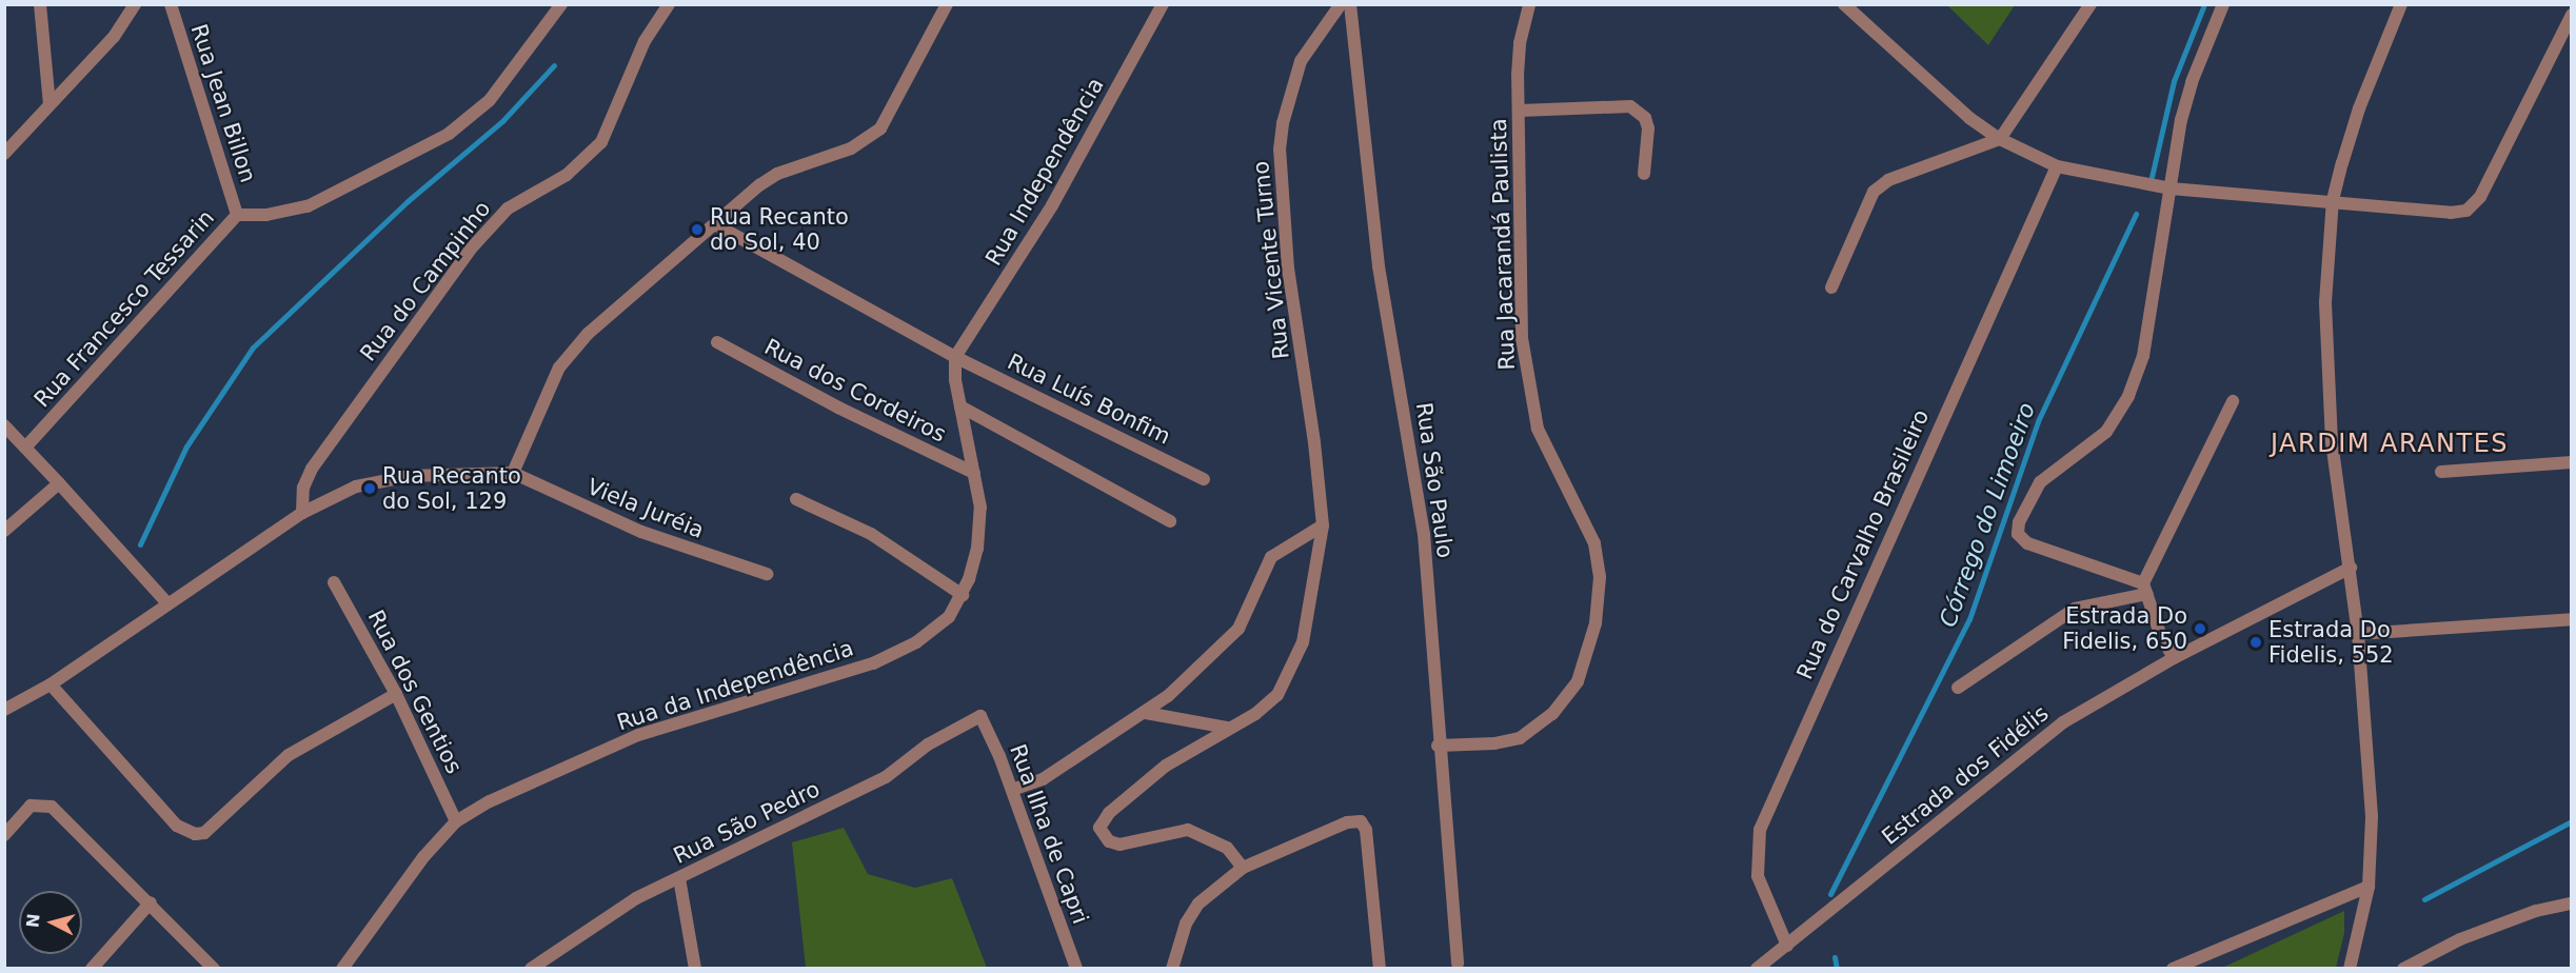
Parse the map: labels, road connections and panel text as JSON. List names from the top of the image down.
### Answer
{
  "streets": {
    "street": [
      "Rua Jean Billon",
      "Rua Independência",
      "Rua Jacarandá Paulista",
      "Rua Vicente Turno",
      "Rua do Campinho",
      "Rua Francesco Tessarin",
      "Rua dos Cordeiros",
      "Rua Luís Bonfim",
      "Rua São Paulo",
      "Viela Juréia",
      "Rua do Carvalho Brasileiro",
      "Rua da Independência",
      "Rua dos Gentios",
      "Estrada dos Fidélis",
      "Rua São Pedro",
      "Rua Ilha de Capri"
    ]
  },
  "crossings": [
    ["Rua Jean Billon", "Rua Francesco Tessarin"],
    ["Rua Independência", "Rua Luís Bonfim"],
    ["Rua Independência", "Rua da Independência"],
    ["Rua Jacarandá Paulista", "Rua São Paulo"],
    ["Rua dos Cordeiros", "Rua da Independência"],
    ["Rua Luís Bonfim", "Rua da Independência"],
    ["Rua do Carvalho Brasileiro", "Estrada dos Fidélis"],
    ["Rua da Independência", "Rua dos Gentios"],
    ["Rua São Pedro", "Rua Ilha de Capri"]
  ],
  "districts": ["JARDIM ARANTES"],
  "water": ["Córrego do Limoeiro"],
  "places": [
    "Rua Recanto do Sol, 40",
    "Rua Recanto do Sol, 129",
    "Estrada Do Fidelis, 650",
    "Estrada Do Fidelis, 552"
  ],
  "north": "left"
}
